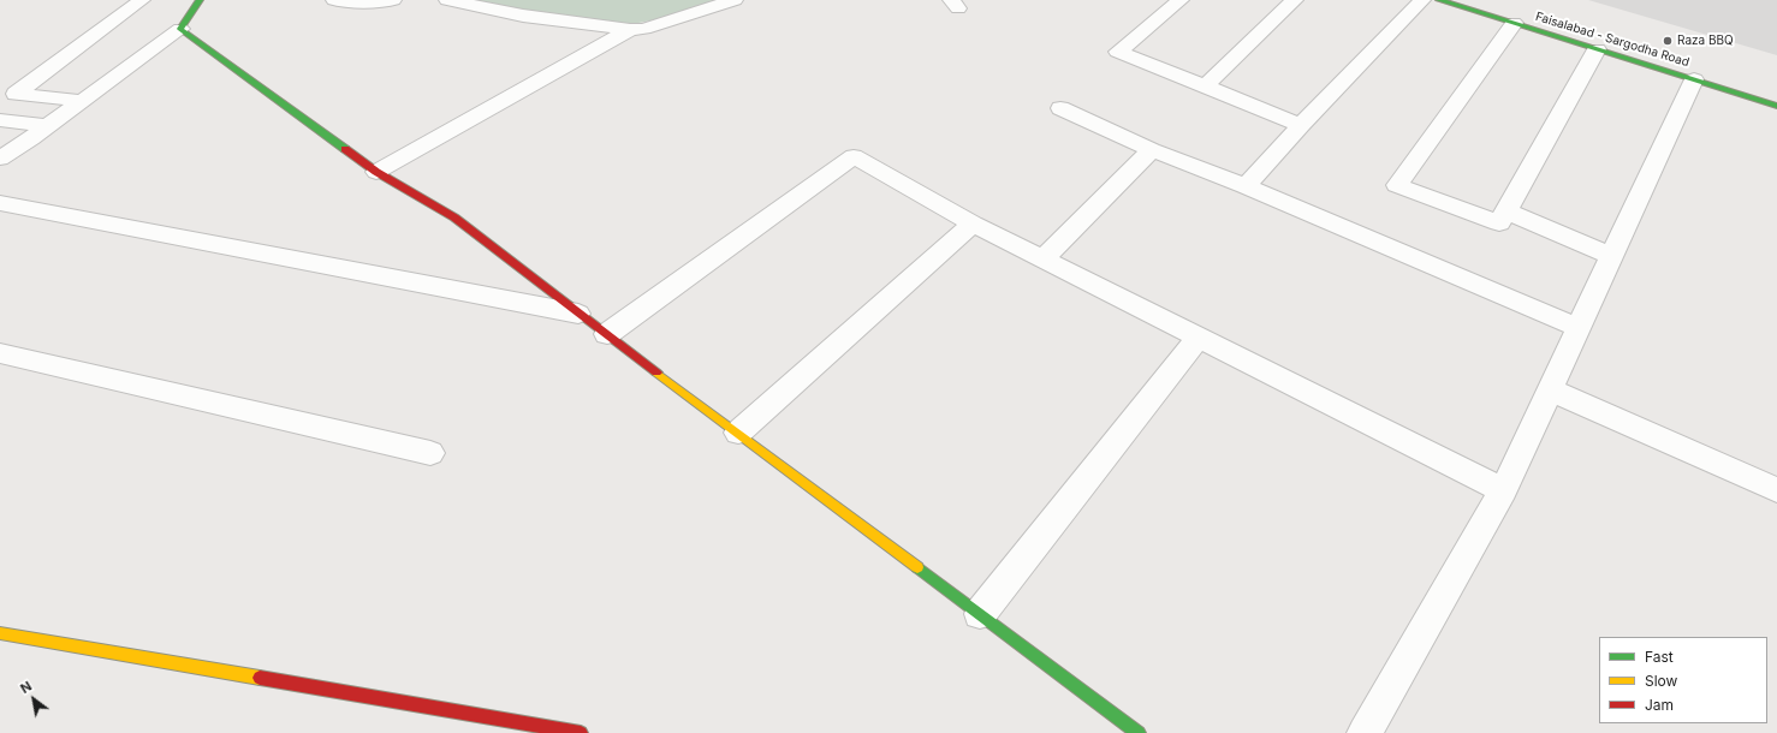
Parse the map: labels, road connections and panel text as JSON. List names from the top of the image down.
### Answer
{
  "streets": {
    "street": ["Faisalabad - Sargodha Road"]
  },
  "places": ["Raza BBQ"],
  "legend": ["Fast", "Slow", "Jam"],
  "north": "top left"
}
